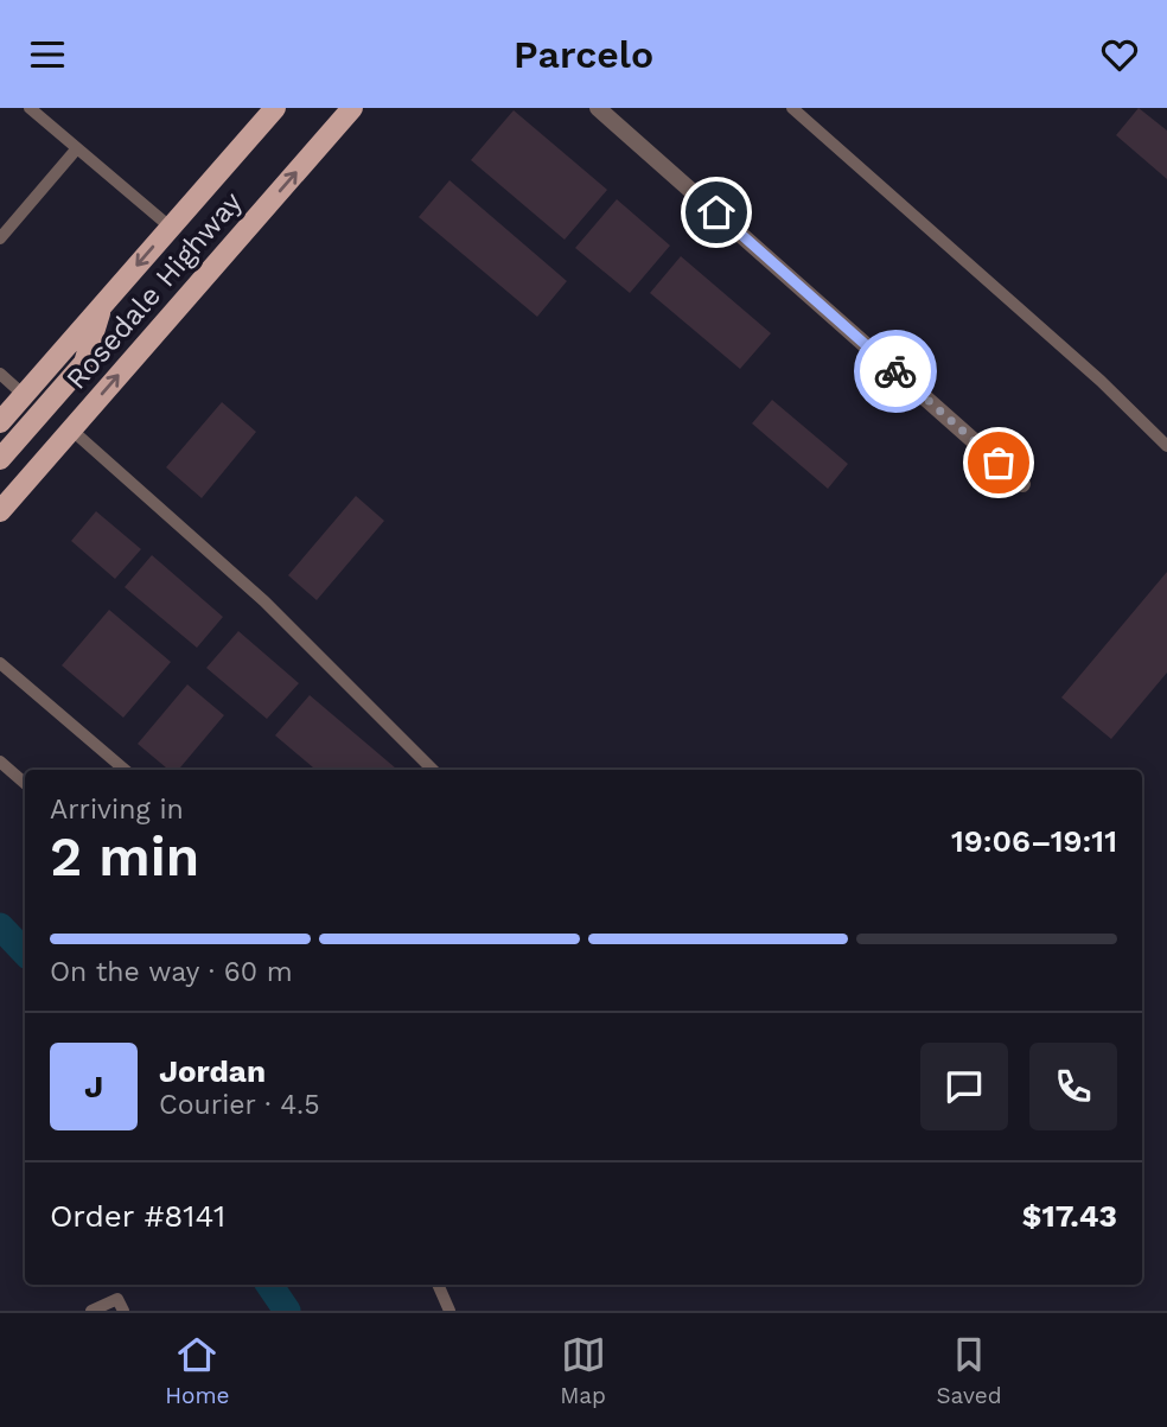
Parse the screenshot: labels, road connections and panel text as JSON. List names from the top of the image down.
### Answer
{
  "streets": {
    "main road": ["Rosedale Highway"]
  },
  "page": {
    "header": "Parcelo",
    "heading": ["2 min", "Arriving in", "19:06–19:11"],
    "panel": [
      "Jordan",
      "Courier · 4.5",
      "Order #8141",
      "$17.43"
    ],
    "bar": "On the way · 60 m",
    "round": "J",
    "tabs": ["Home", "Map", "Saved"]
  }
}
